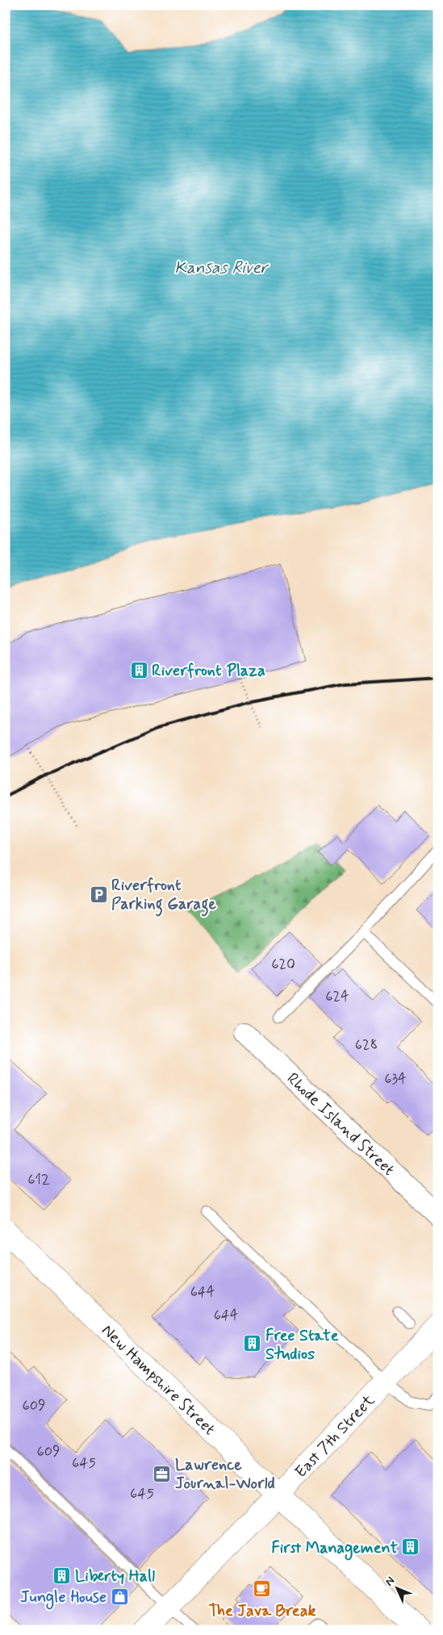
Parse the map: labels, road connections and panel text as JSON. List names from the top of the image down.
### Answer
{
  "streets": {
    "street": ["Rhode Island Street", "New Hampshire Street", "East 7th Street"]
  },
  "crossings": [
    ["New Hampshire Street", "East 7th Street"]
  ],
  "water": ["Kansas River"],
  "places": {
    "building": [
      "Riverfront Plaza",
      "Free State Studios",
      "First Management",
      "Liberty Hall"
    ],
    "parking": ["Riverfront Parking Garage"],
    "office": ["Lawrence Journal-World"],
    "cafe": ["The Java Break"],
    "shop": ["Jungle House"]
  },
  "house_numbers": [
    "620",
    "624",
    "628",
    "634",
    "612",
    "644",
    "644",
    "609",
    "609",
    "645",
    "645"
  ],
  "north": "top left"
}
